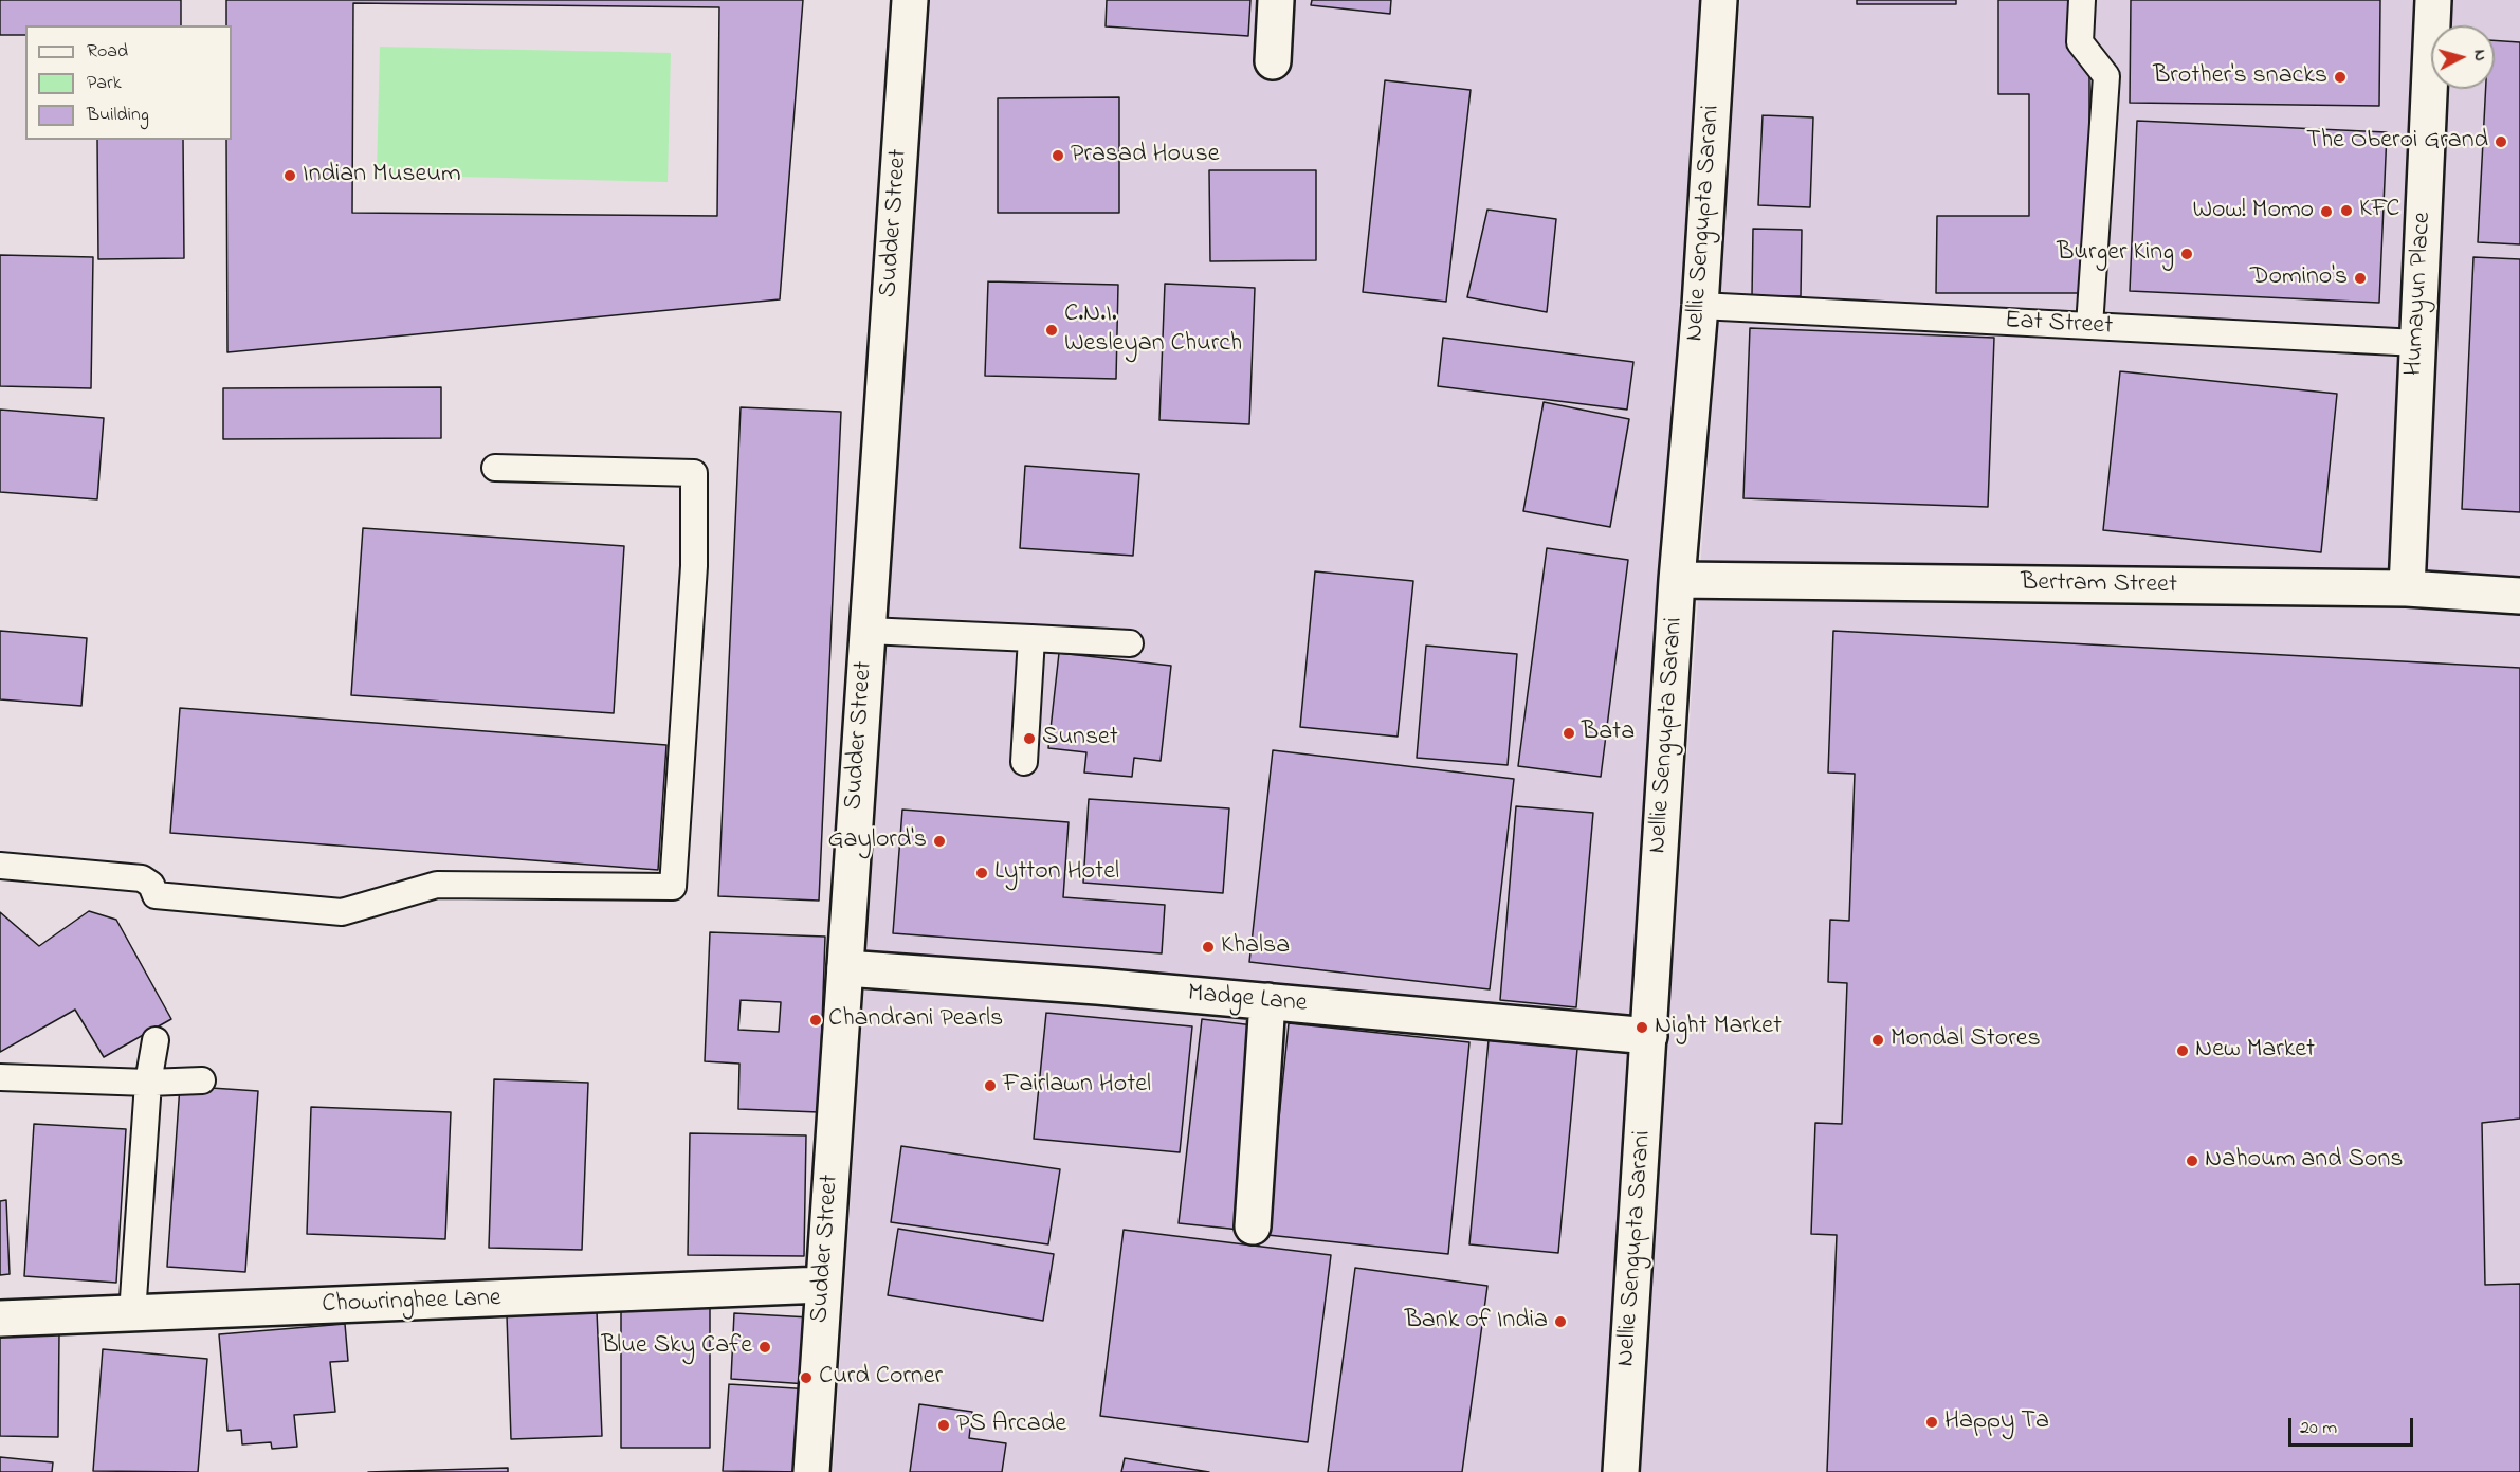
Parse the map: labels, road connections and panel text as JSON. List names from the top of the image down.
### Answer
{
  "streets": {
    "street": [
      "Sudder Street",
      "Nellie Sengupta Sarani",
      "Humayun Place",
      "Bertram Street",
      "Madge Lane",
      "Chowringhee Lane"
    ],
    "lane": ["Eat Street"]
  },
  "crossings": [
    ["Sudder Street", "Madge Lane"],
    ["Sudder Street", "Chowringhee Lane"],
    ["Nellie Sengupta Sarani", "Eat Street"],
    ["Nellie Sengupta Sarani", "Bertram Street"],
    ["Nellie Sengupta Sarani", "Madge Lane"],
    ["Humayun Place", "Eat Street"],
    ["Humayun Place", "Bertram Street"]
  ],
  "places": [
    "Brother's snacks",
    "The Oberoi Grand",
    "Prasad House",
    "Indian Museum",
    "KFC",
    "Wow! Momo",
    "Burger King",
    "Domino's",
    "C.N.I. Wesleyan Church",
    "Bata",
    "Sunset",
    "Gaylord's",
    "Lytton Hotel",
    "Khalsa",
    "Chandrani Pearls",
    "Night Market",
    "Mondal Stores",
    "New Market",
    "Fairlawn Hotel",
    "Nahoum and Sons",
    "Bank of India",
    "Blue Sky Cafe",
    "Curd Corner",
    "Happy Ta",
    "PS Arcade"
  ],
  "legend": ["Road", "Park", "Building"],
  "scale_bar": "20 m",
  "north": "right"
}
